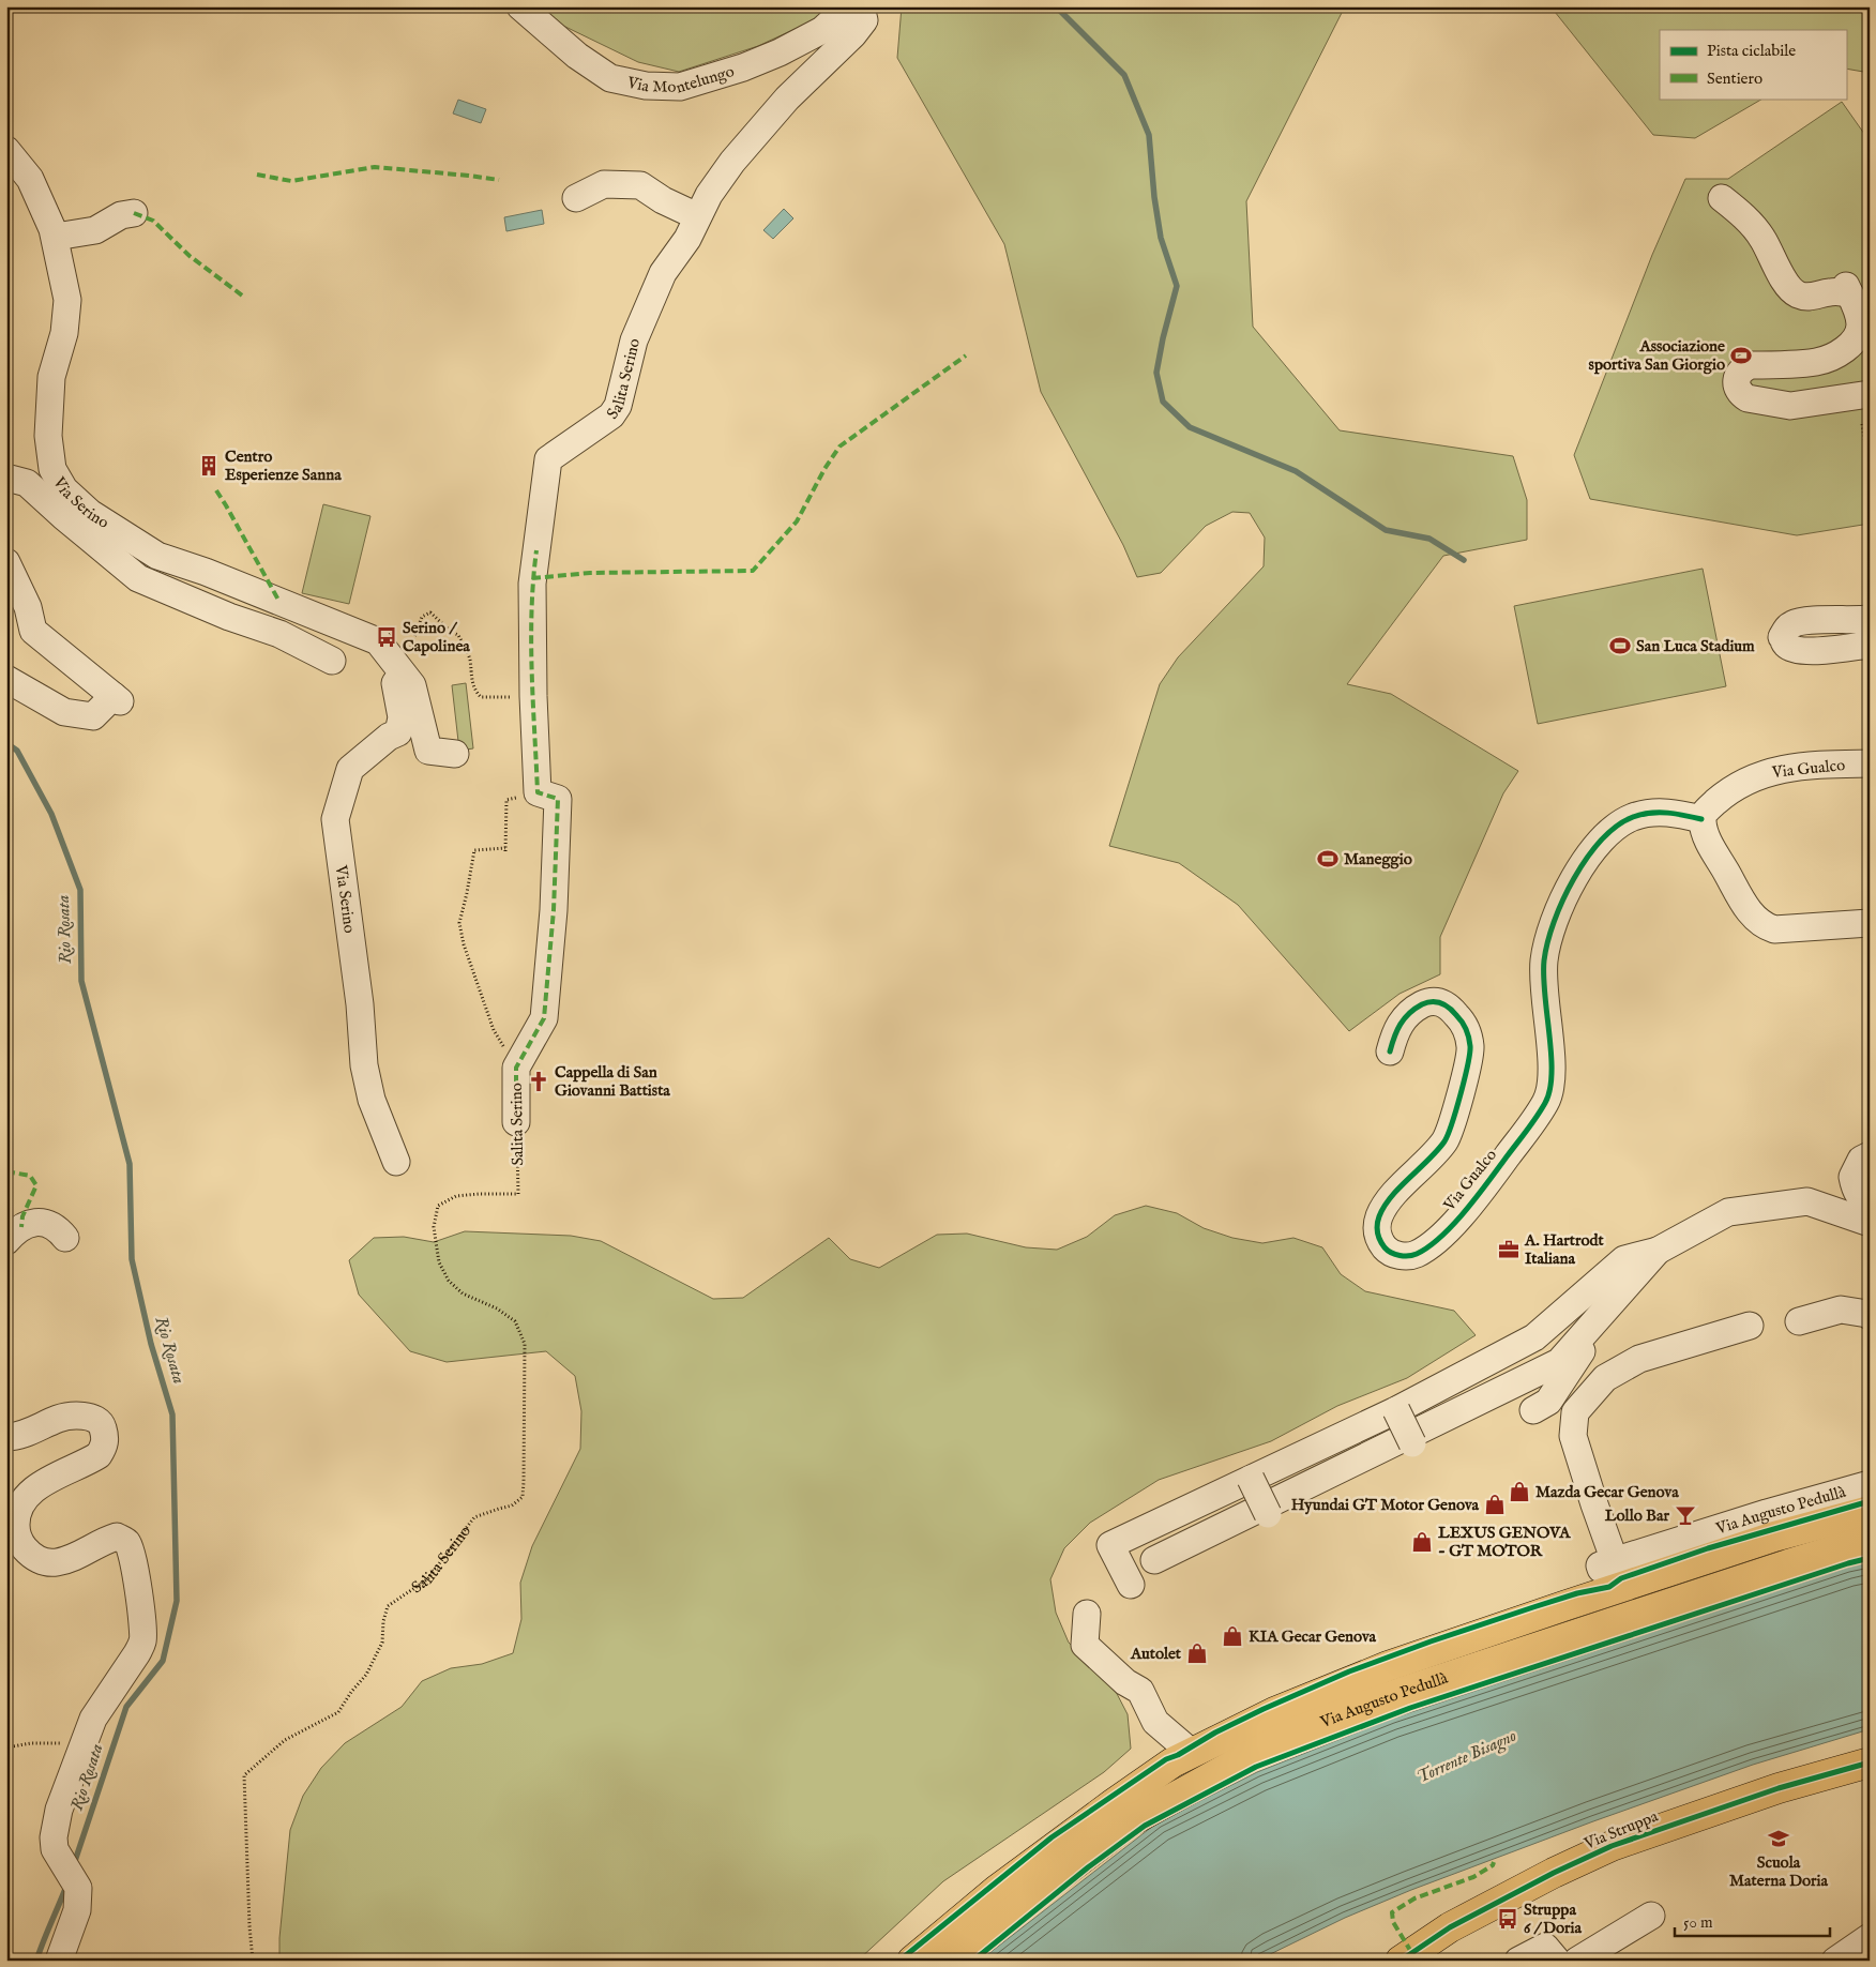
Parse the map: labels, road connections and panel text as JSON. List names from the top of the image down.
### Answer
{
  "streets": {
    "main road": ["Via Augusto Pedullà", "Via Struppa"],
    "street": [
      "Via Montelungo",
      "Salita Serino",
      "Via Serino",
      "Via Gualco"
    ]
  },
  "water": ["Rio Rosata", "Torrente Bisagno"],
  "places": {
    "sports": ["Associazione sportiva San Giorgio", "San Luca Stadium", "Maneggio"],
    "building": ["Centro Esperienze Sanna"],
    "bus stop": ["Serino / Capolinea", "Struppa 6 / Doria"],
    "church": ["Cappella di San Giovanni Battista"],
    "office": ["A. Hartrodt Italiana"],
    "shop": [
      "Mazda Gecar Genova",
      "Hyundai GT Motor Genova",
      "LEXUS GENOVA - GT MOTOR",
      "KIA Gecar Genova",
      "Autolet"
    ],
    "bar": ["Lollo Bar"],
    "school or university": ["Scuola Materna Doria"]
  },
  "legend": ["Pista ciclabile", "Sentiero"],
  "scale_bar": "50 m"
}
